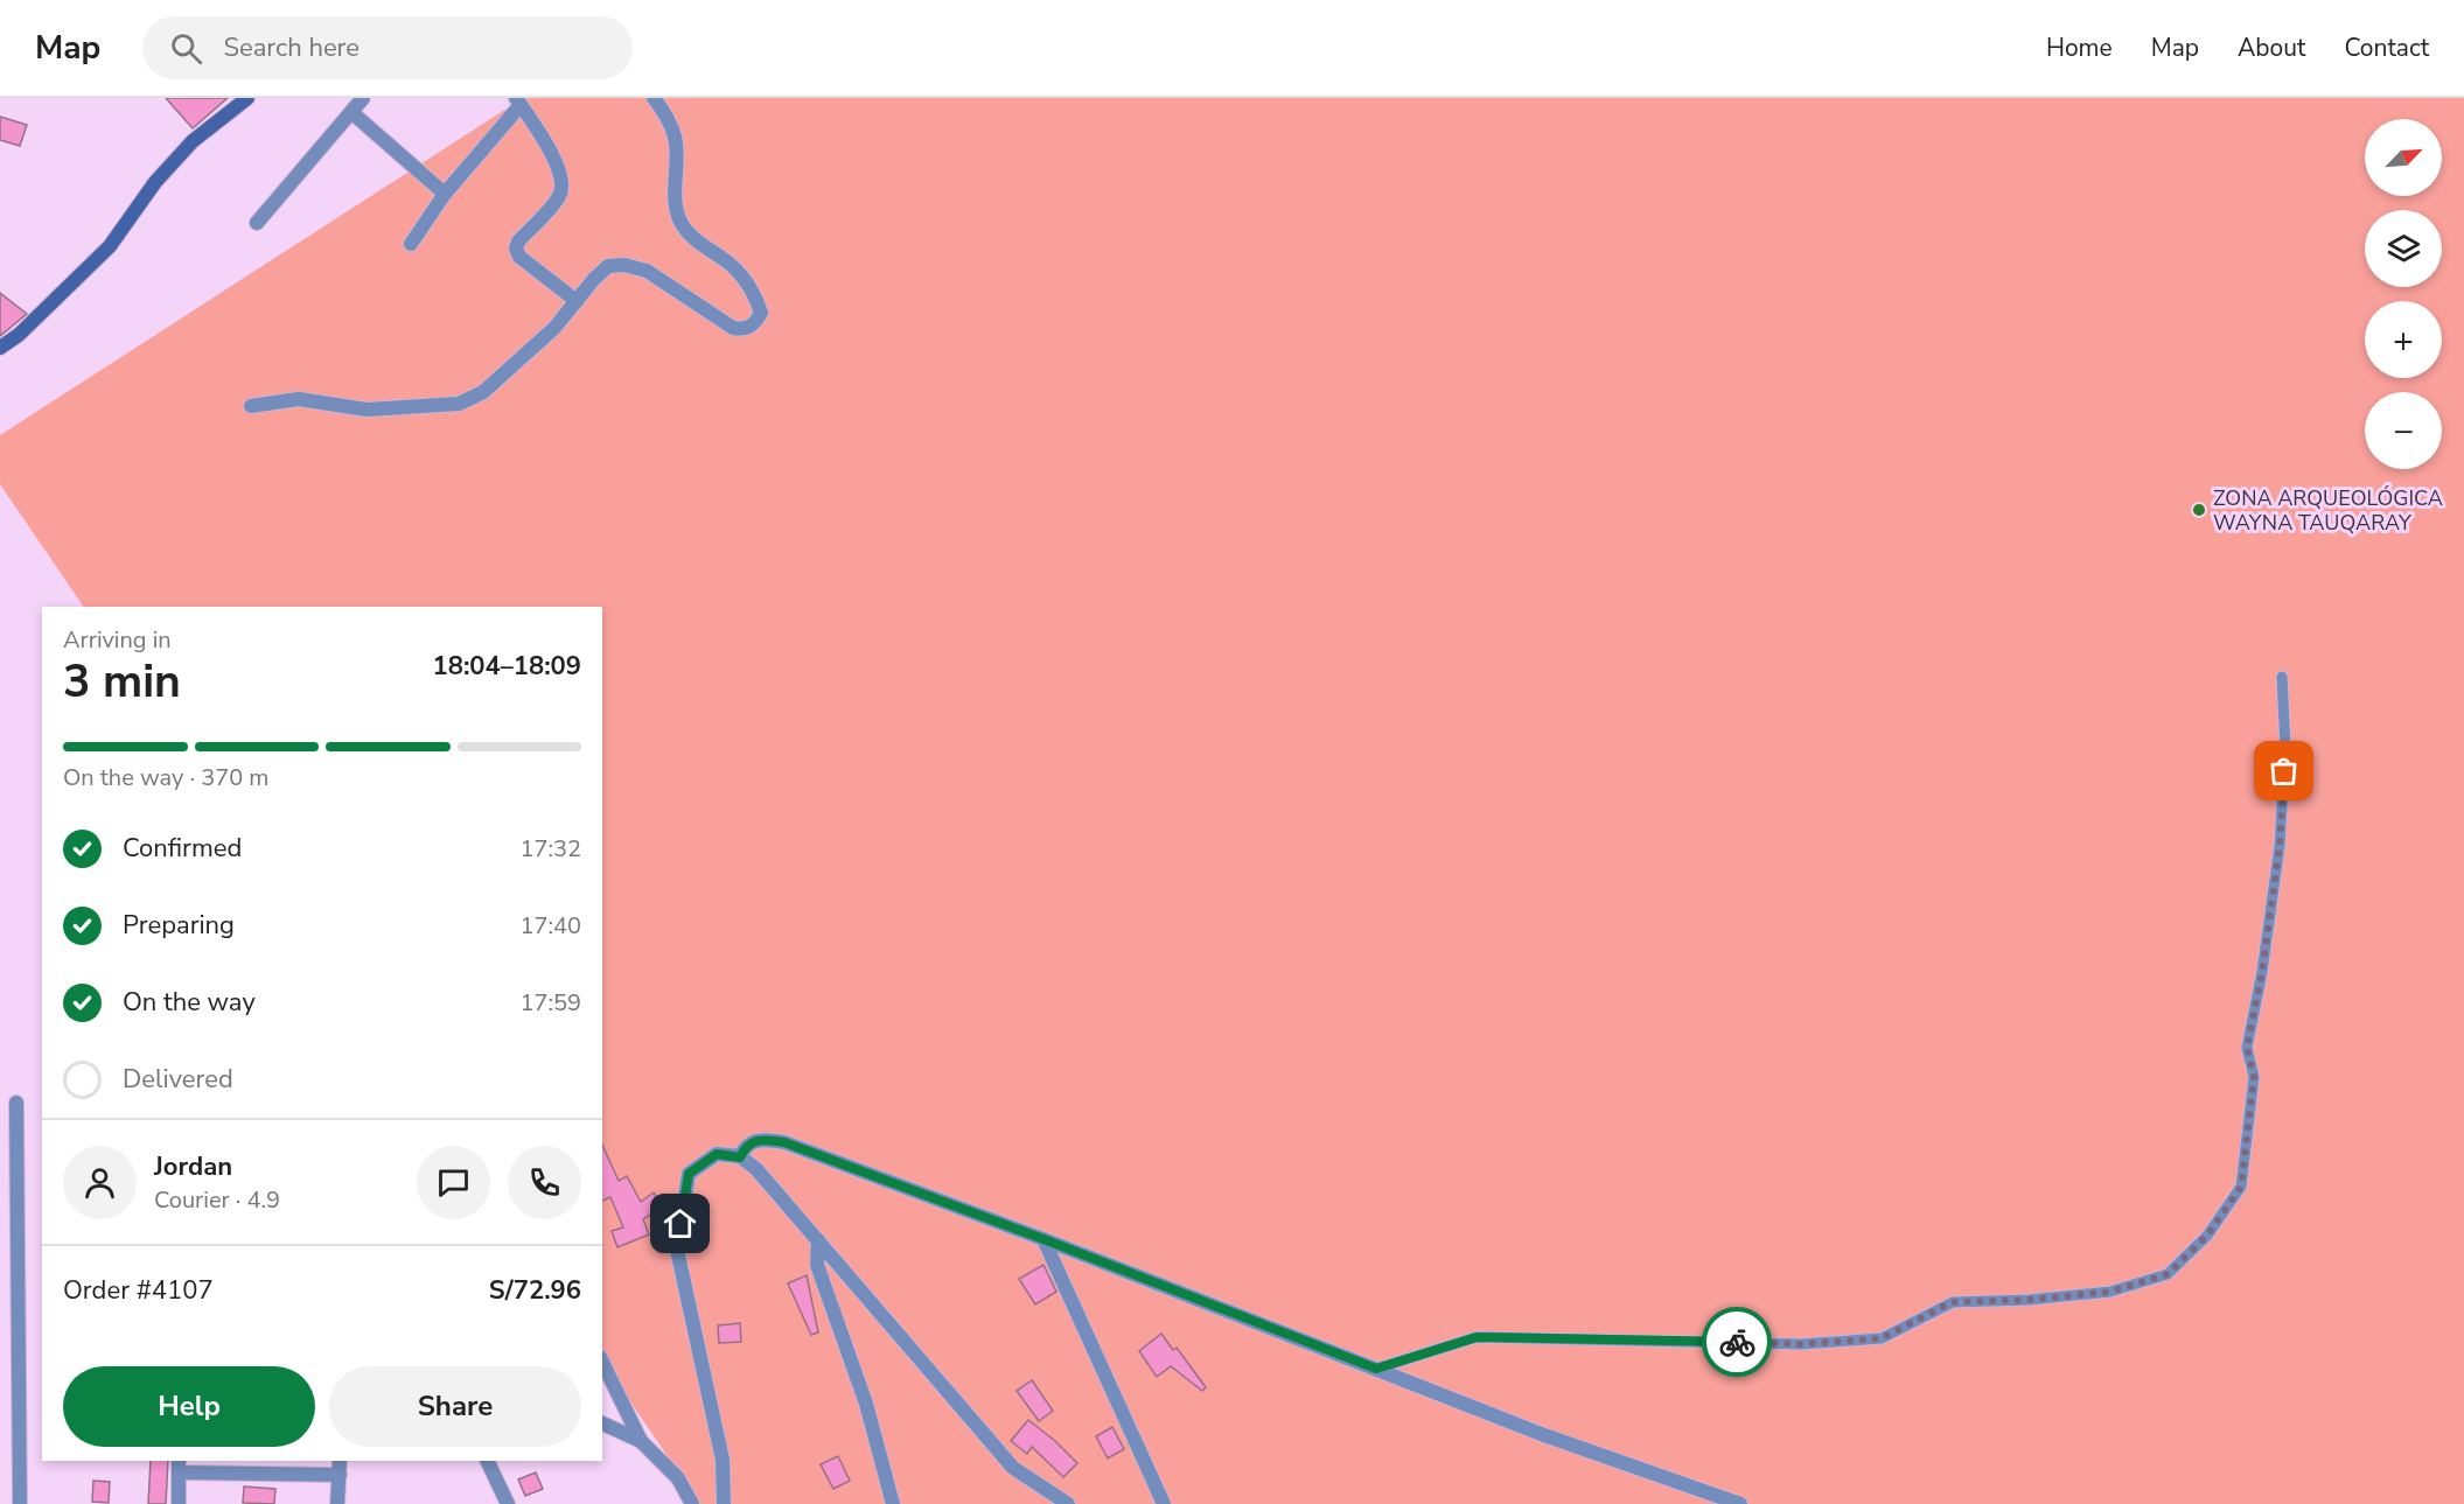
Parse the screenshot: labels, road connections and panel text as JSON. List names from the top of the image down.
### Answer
{
  "places": ["ZONA ARQUEOLÓGICA WAYNA TAUQARAY"],
  "north": "top right",
  "page": {
    "header": "Map",
    "search": "Search here",
    "nav": [
      "Home",
      "Map",
      "About",
      "Contact"
    ],
    "map_buttons": ["+", "−"],
    "heading": ["3 min", "Arriving in", "18:04–18:09"],
    "panel": [
      "Jordan",
      "Courier · 4.9",
      "Order #4107",
      "S/72.96"
    ],
    "bar": "On the way · 370 m",
    "list": [
      ["Confirmed", "17:32"],
      ["Preparing", "17:40"],
      ["On the way", "17:59"],
      "Delivered"
    ],
    "buttons": ["Help", "Share"]
  }
}
